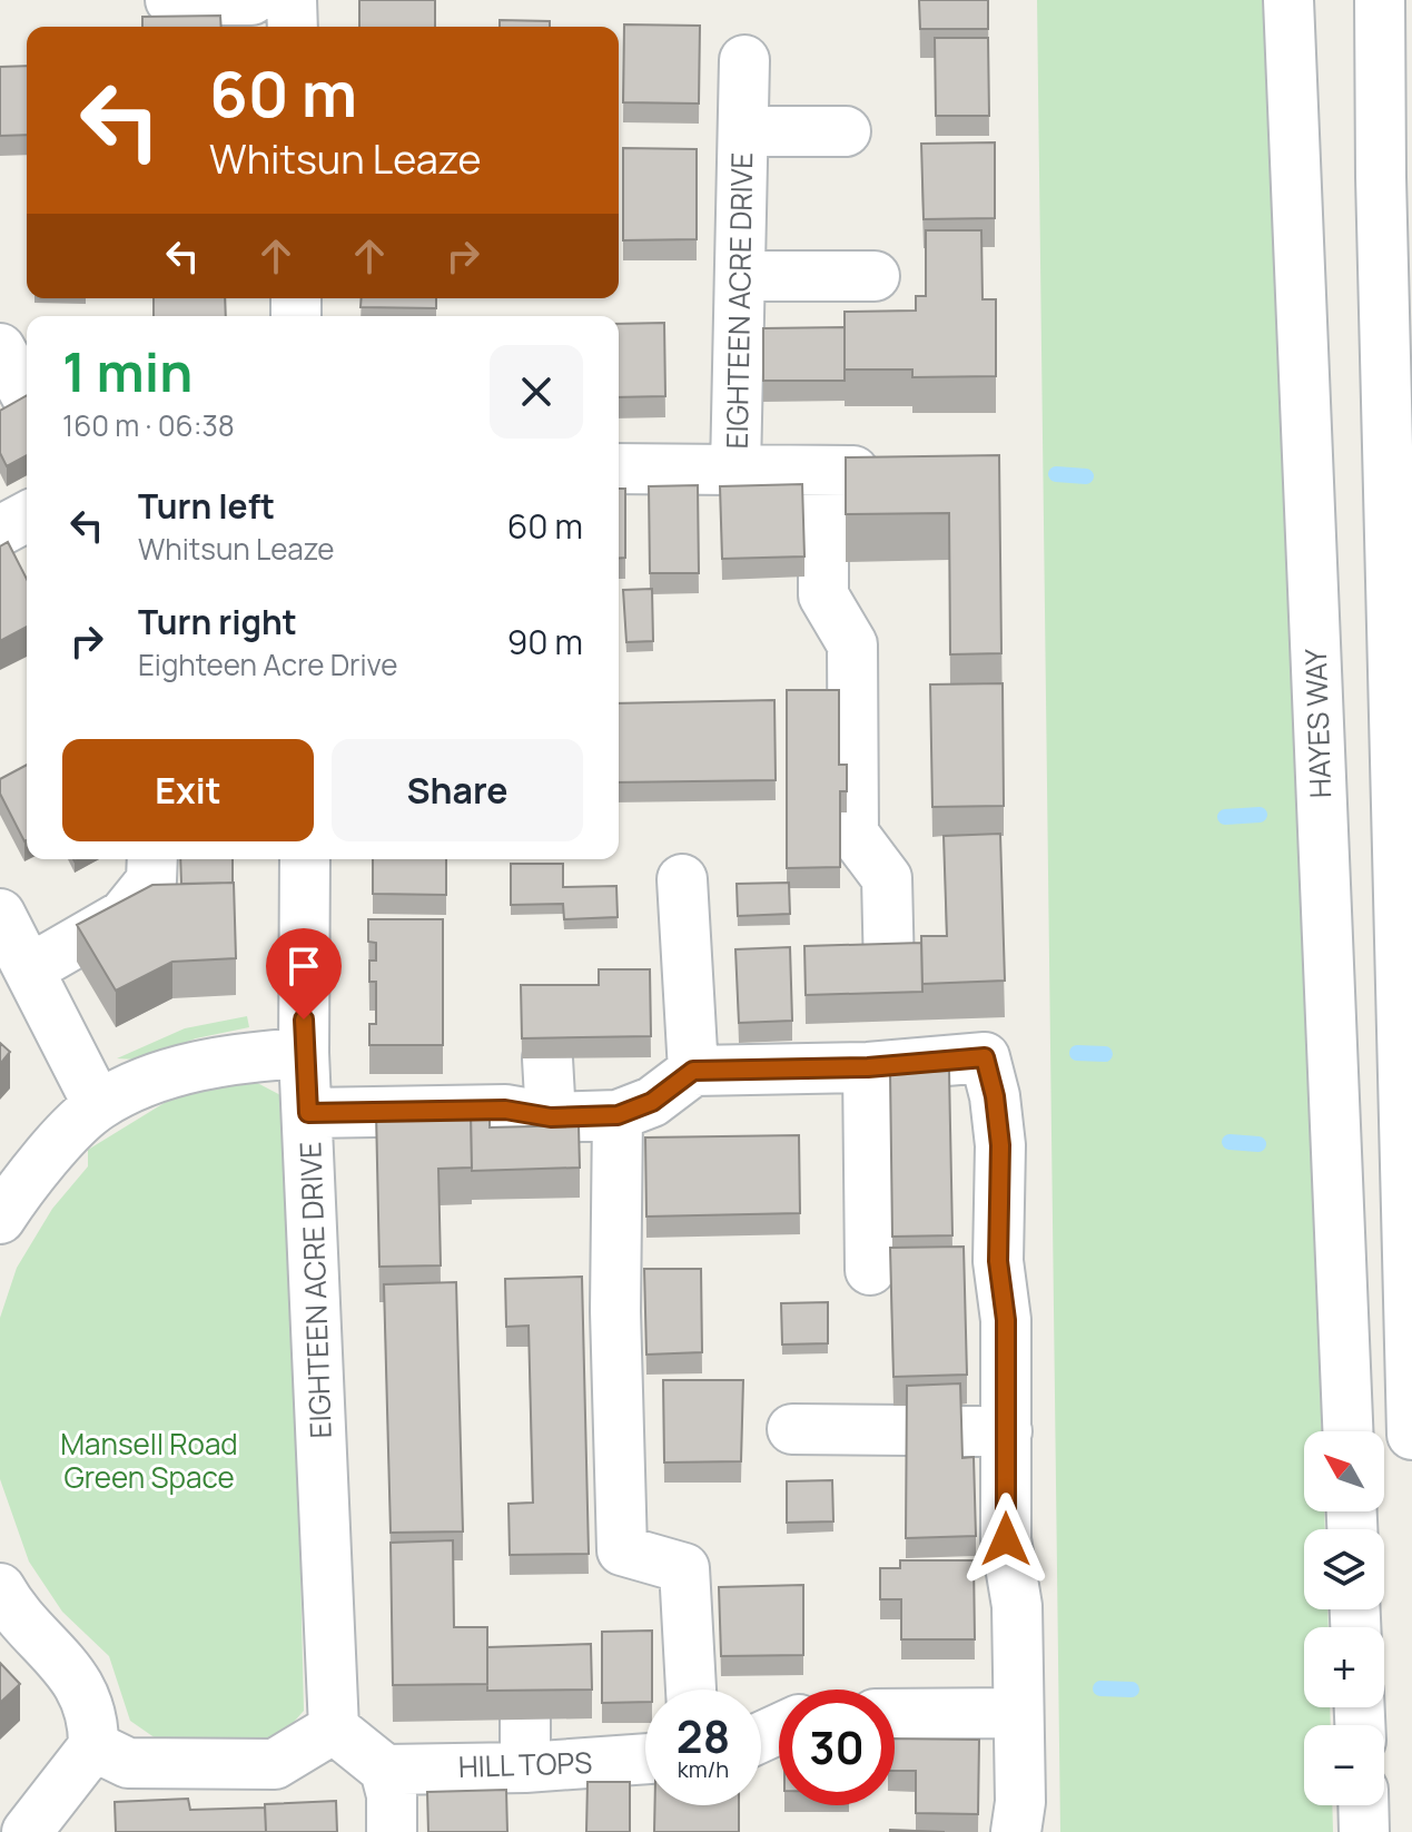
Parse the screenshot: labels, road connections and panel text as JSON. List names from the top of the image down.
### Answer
{
  "streets": {
    "street": ["EIGHTEEN ACRE DRIVE", "HAYES WAY", "HILL TOPS"]
  },
  "parks": ["Mansell Road Green Space"],
  "north": "top left",
  "page": {
    "turn": ["60 m", "Whitsun Leaze"],
    "heading": ["1 min", "160 m · 06:38"],
    "list": [
      {
        "name": "Turn left",
        "note": "Whitsun Leaze",
        "value": "60 m"
      },
      {
        "name": "Turn right",
        "note": "Eighteen Acre Drive",
        "value": "90 m"
      }
    ],
    "buttons": ["Exit", "Share"],
    "map_buttons": ["+", "−"],
    "speed": "28 km/h",
    "limit": "30"
  }
}
